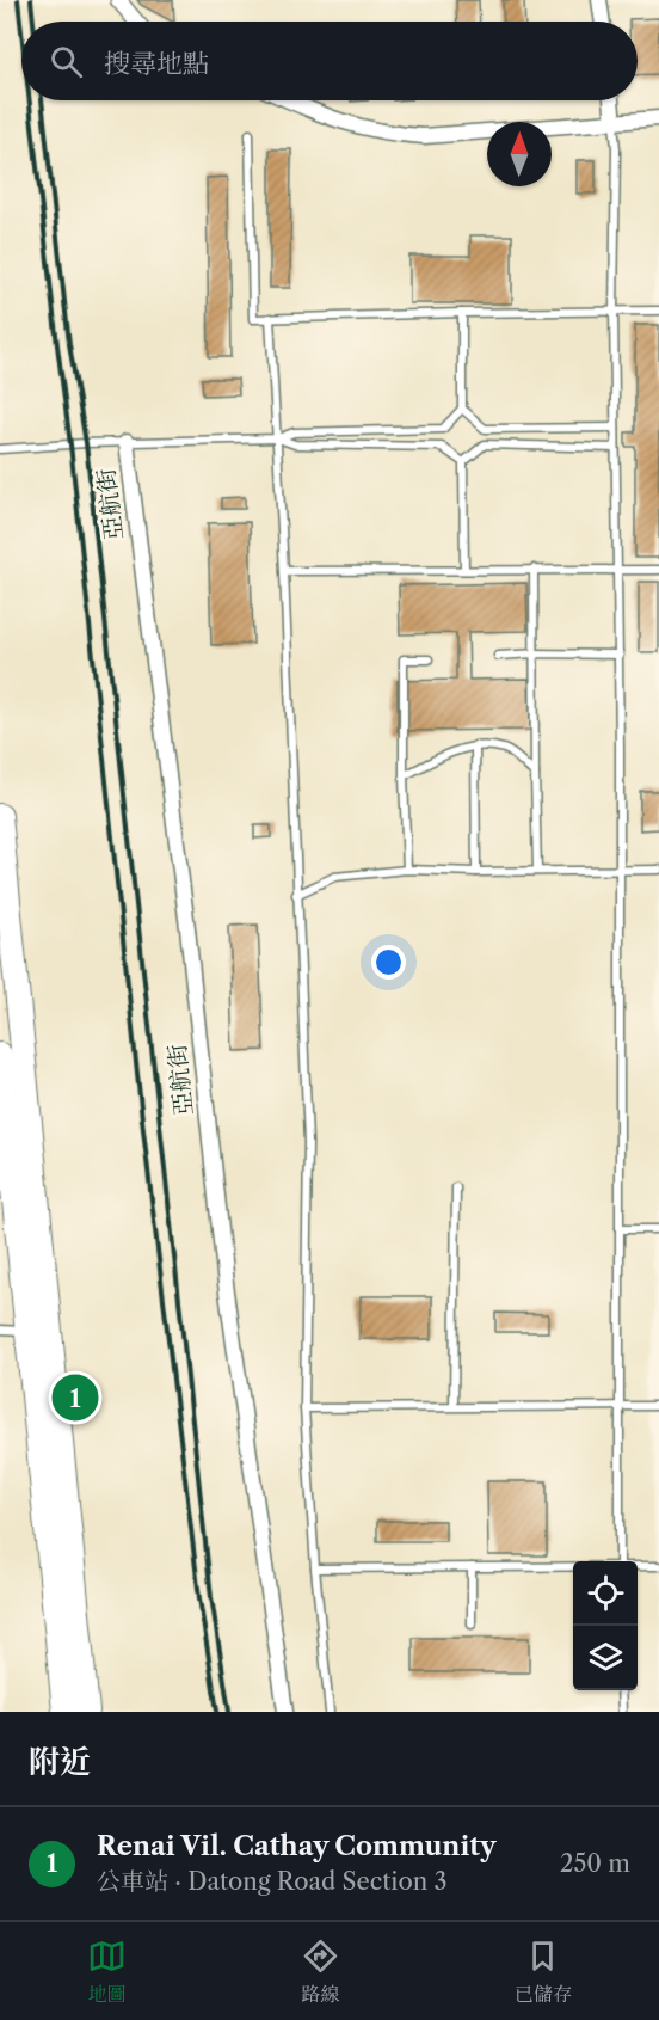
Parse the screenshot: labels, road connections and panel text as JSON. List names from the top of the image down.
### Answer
{
  "streets": {
    "street": ["亞航街"]
  },
  "north": "top",
  "page": {
    "search": "搜尋地點",
    "pins": "1",
    "heading": "附近",
    "list": [
      {
        "mark": "1",
        "name": "Renai Vil. Cathay Community",
        "note": "公車站 · Datong Road Section 3",
        "value": "250 m"
      }
    ],
    "nav": ["地圖", "路線", "已儲存"]
  }
}
